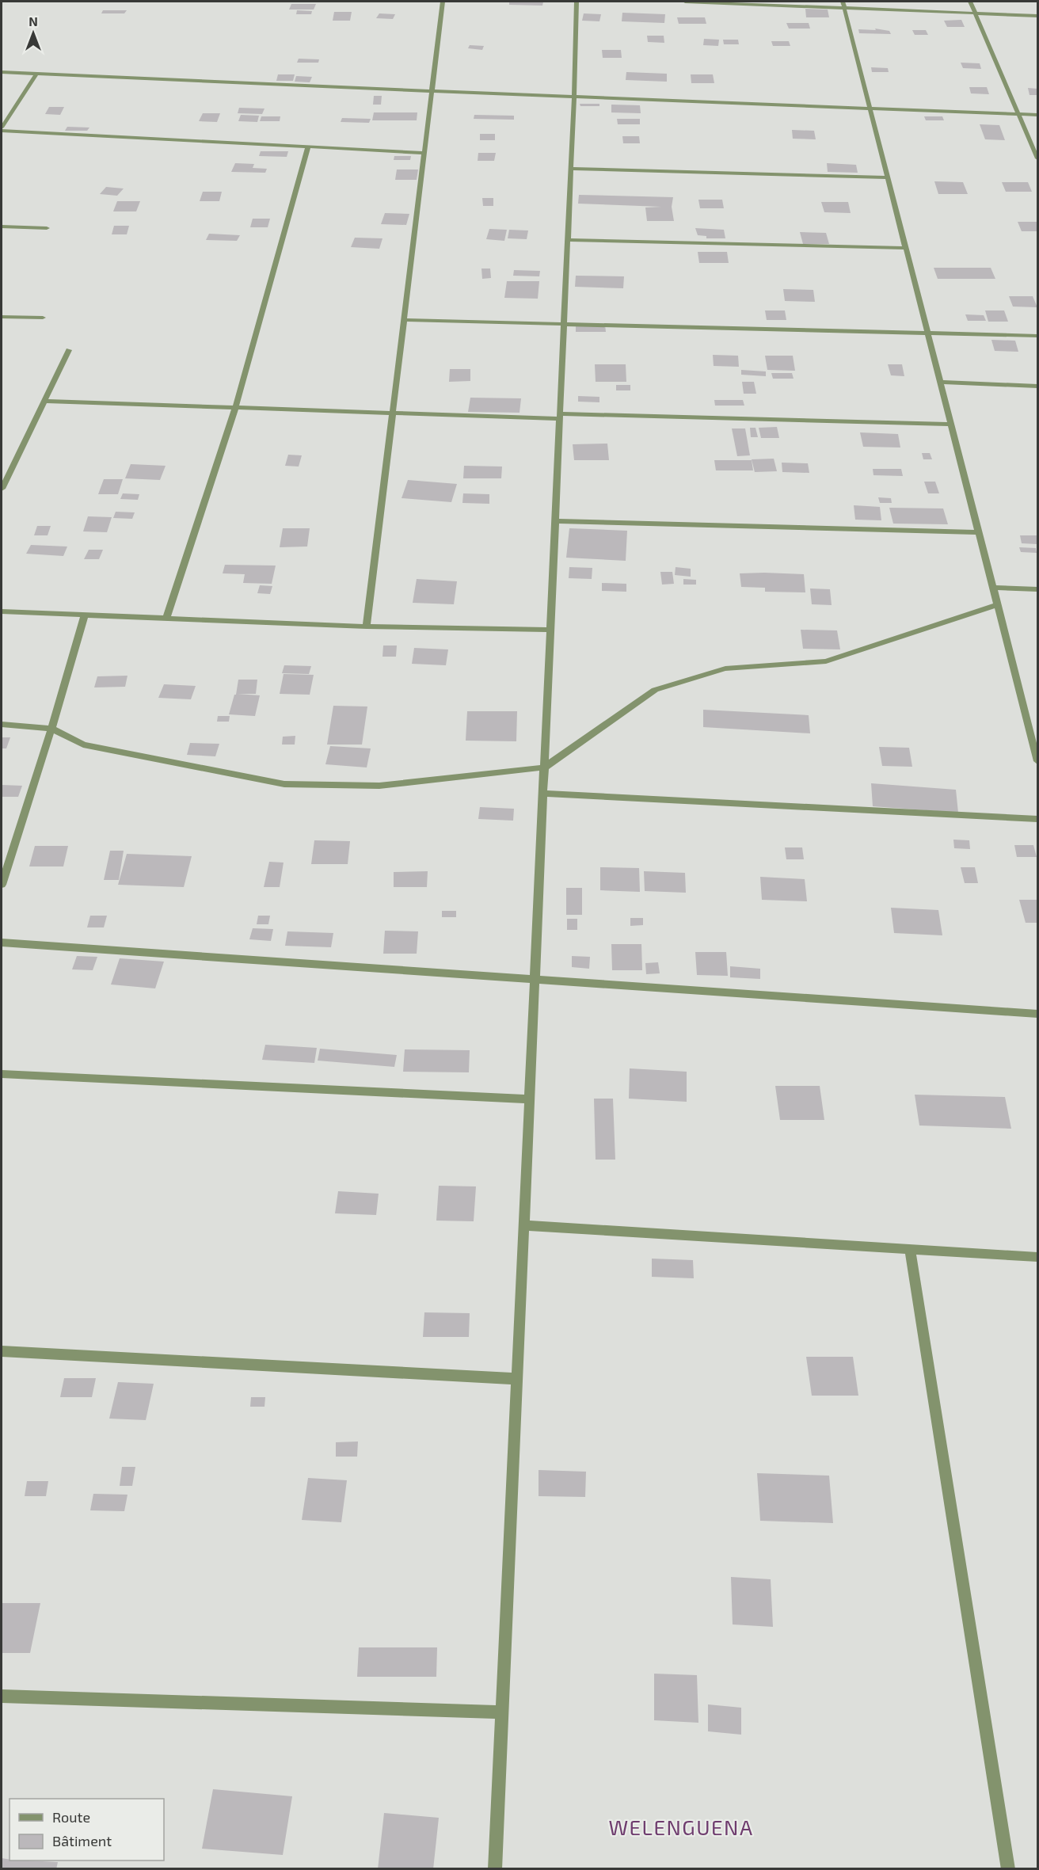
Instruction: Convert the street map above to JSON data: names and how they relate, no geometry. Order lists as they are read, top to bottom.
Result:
{
  "districts": ["WELENGUENA"],
  "legend": ["Route", "Bâtiment"],
  "north": "top"
}
